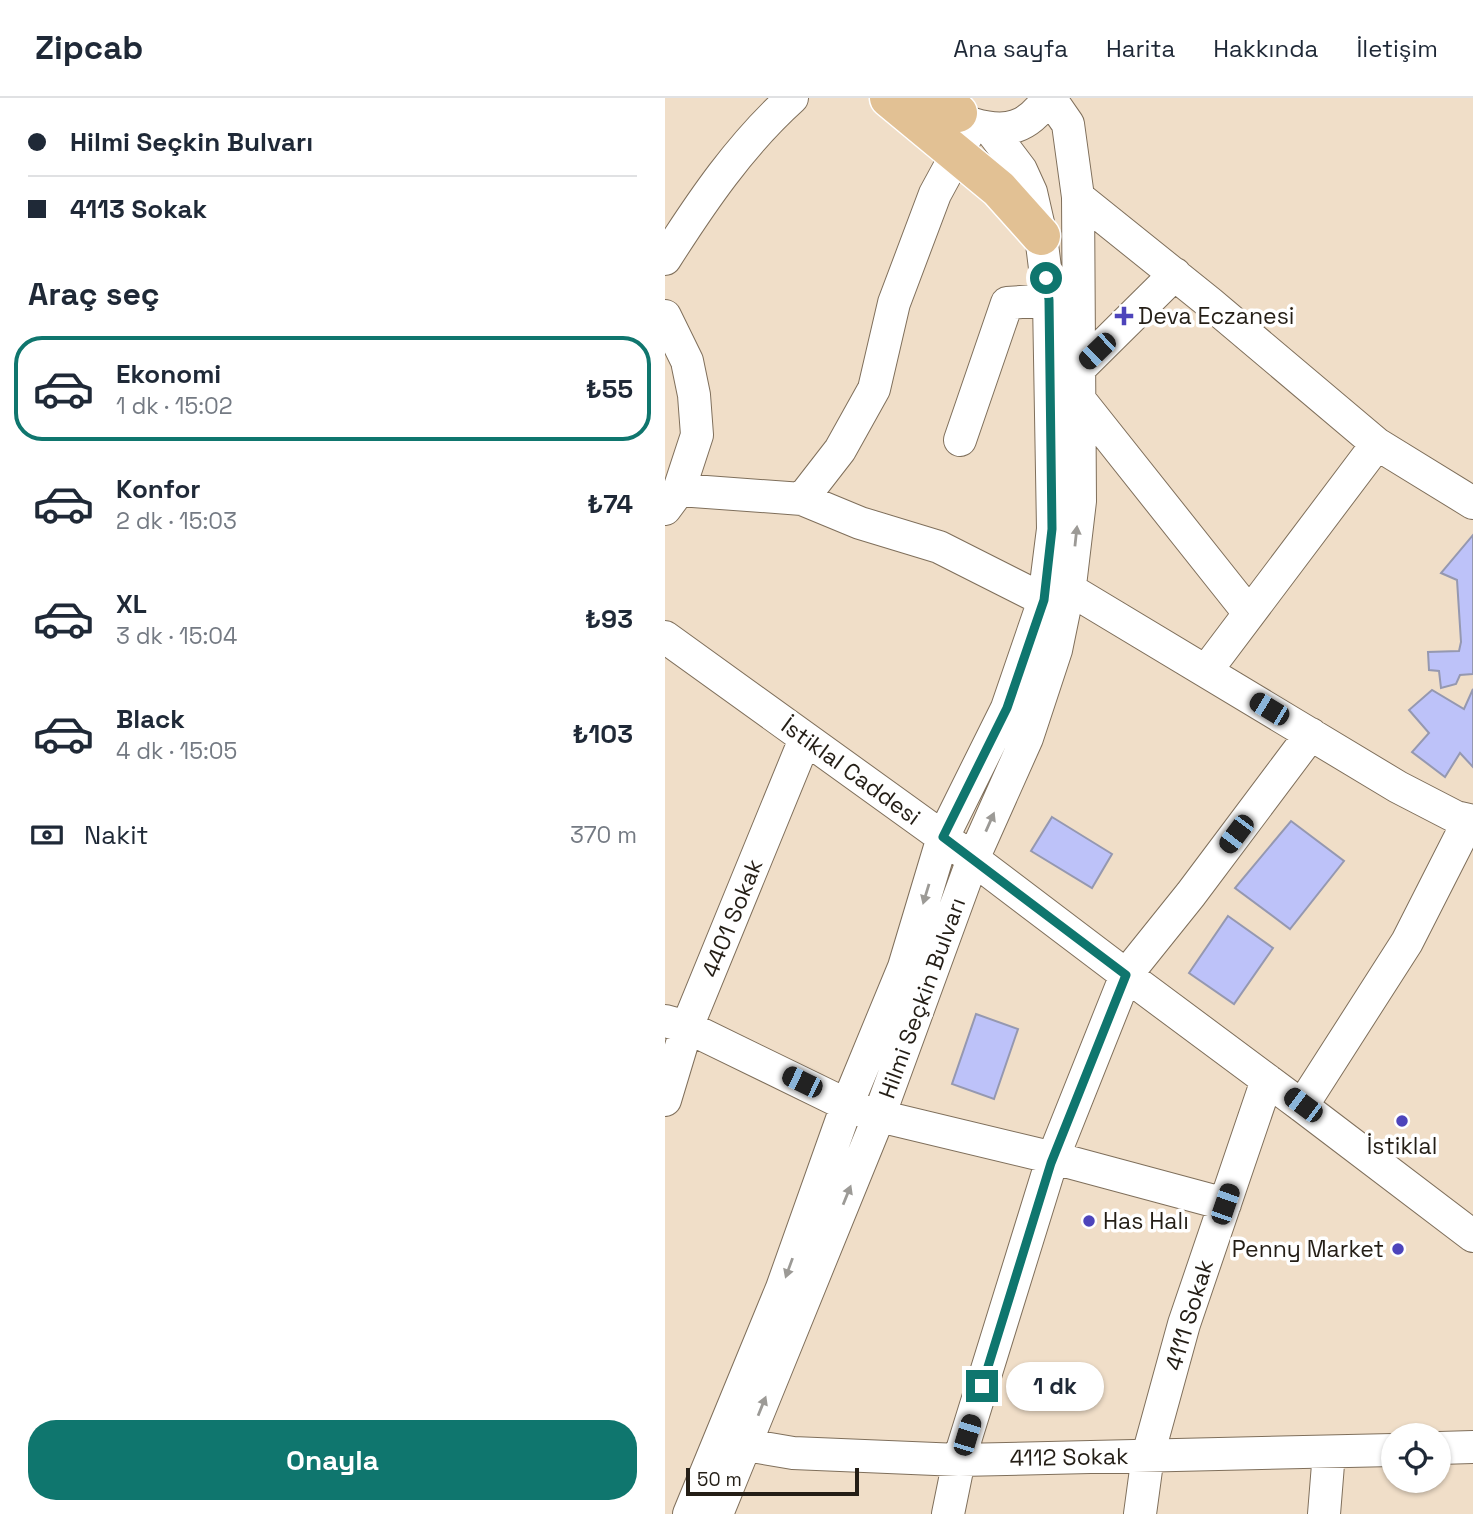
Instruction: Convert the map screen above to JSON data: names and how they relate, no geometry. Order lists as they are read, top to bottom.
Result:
{
  "streets": {
    "street": [
      "İstiklal Caddesi",
      "4401 Sokak",
      "Hilmi Seçkin Bulvarı",
      "4111 Sokak",
      "4112 Sokak"
    ]
  },
  "crossings": [
    ["İstiklal Caddesi", "4401 Sokak"],
    ["İstiklal Caddesi", "Hilmi Seçkin Bulvarı"],
    ["İstiklal Caddesi", "4111 Sokak"],
    ["Hilmi Seçkin Bulvarı", "4112 Sokak"],
    ["4111 Sokak", "4112 Sokak"]
  ],
  "places": {
    "health": ["Deva Eczanesi"],
    "other": ["İstiklal", "Has Halı", "Penny Market"]
  },
  "scale_bar": "50 m",
  "page": {
    "header": "Zipcab",
    "nav": [
      "Ana sayfa",
      "Harita",
      "Hakkında",
      "İletişim"
    ],
    "banner": ["Hilmi Seçkin Bulvarı", "4113 Sokak"],
    "heading": "Araç seç",
    "list": [
      {
        "name": "Ekonomi",
        "note": "1 dk · 15:02",
        "value": "₺55"
      },
      {
        "name": "Konfor",
        "note": "2 dk · 15:03",
        "value": "₺74"
      },
      {
        "name": "XL",
        "note": "3 dk · 15:04",
        "value": "₺93"
      },
      {
        "name": "Black",
        "note": "4 dk · 15:05",
        "value": "₺103"
      }
    ],
    "pay": ["Nakit", "370 m"],
    "bubble": "1 dk",
    "buttons": "Onayla",
    "scale": "50 m"
  }
}
